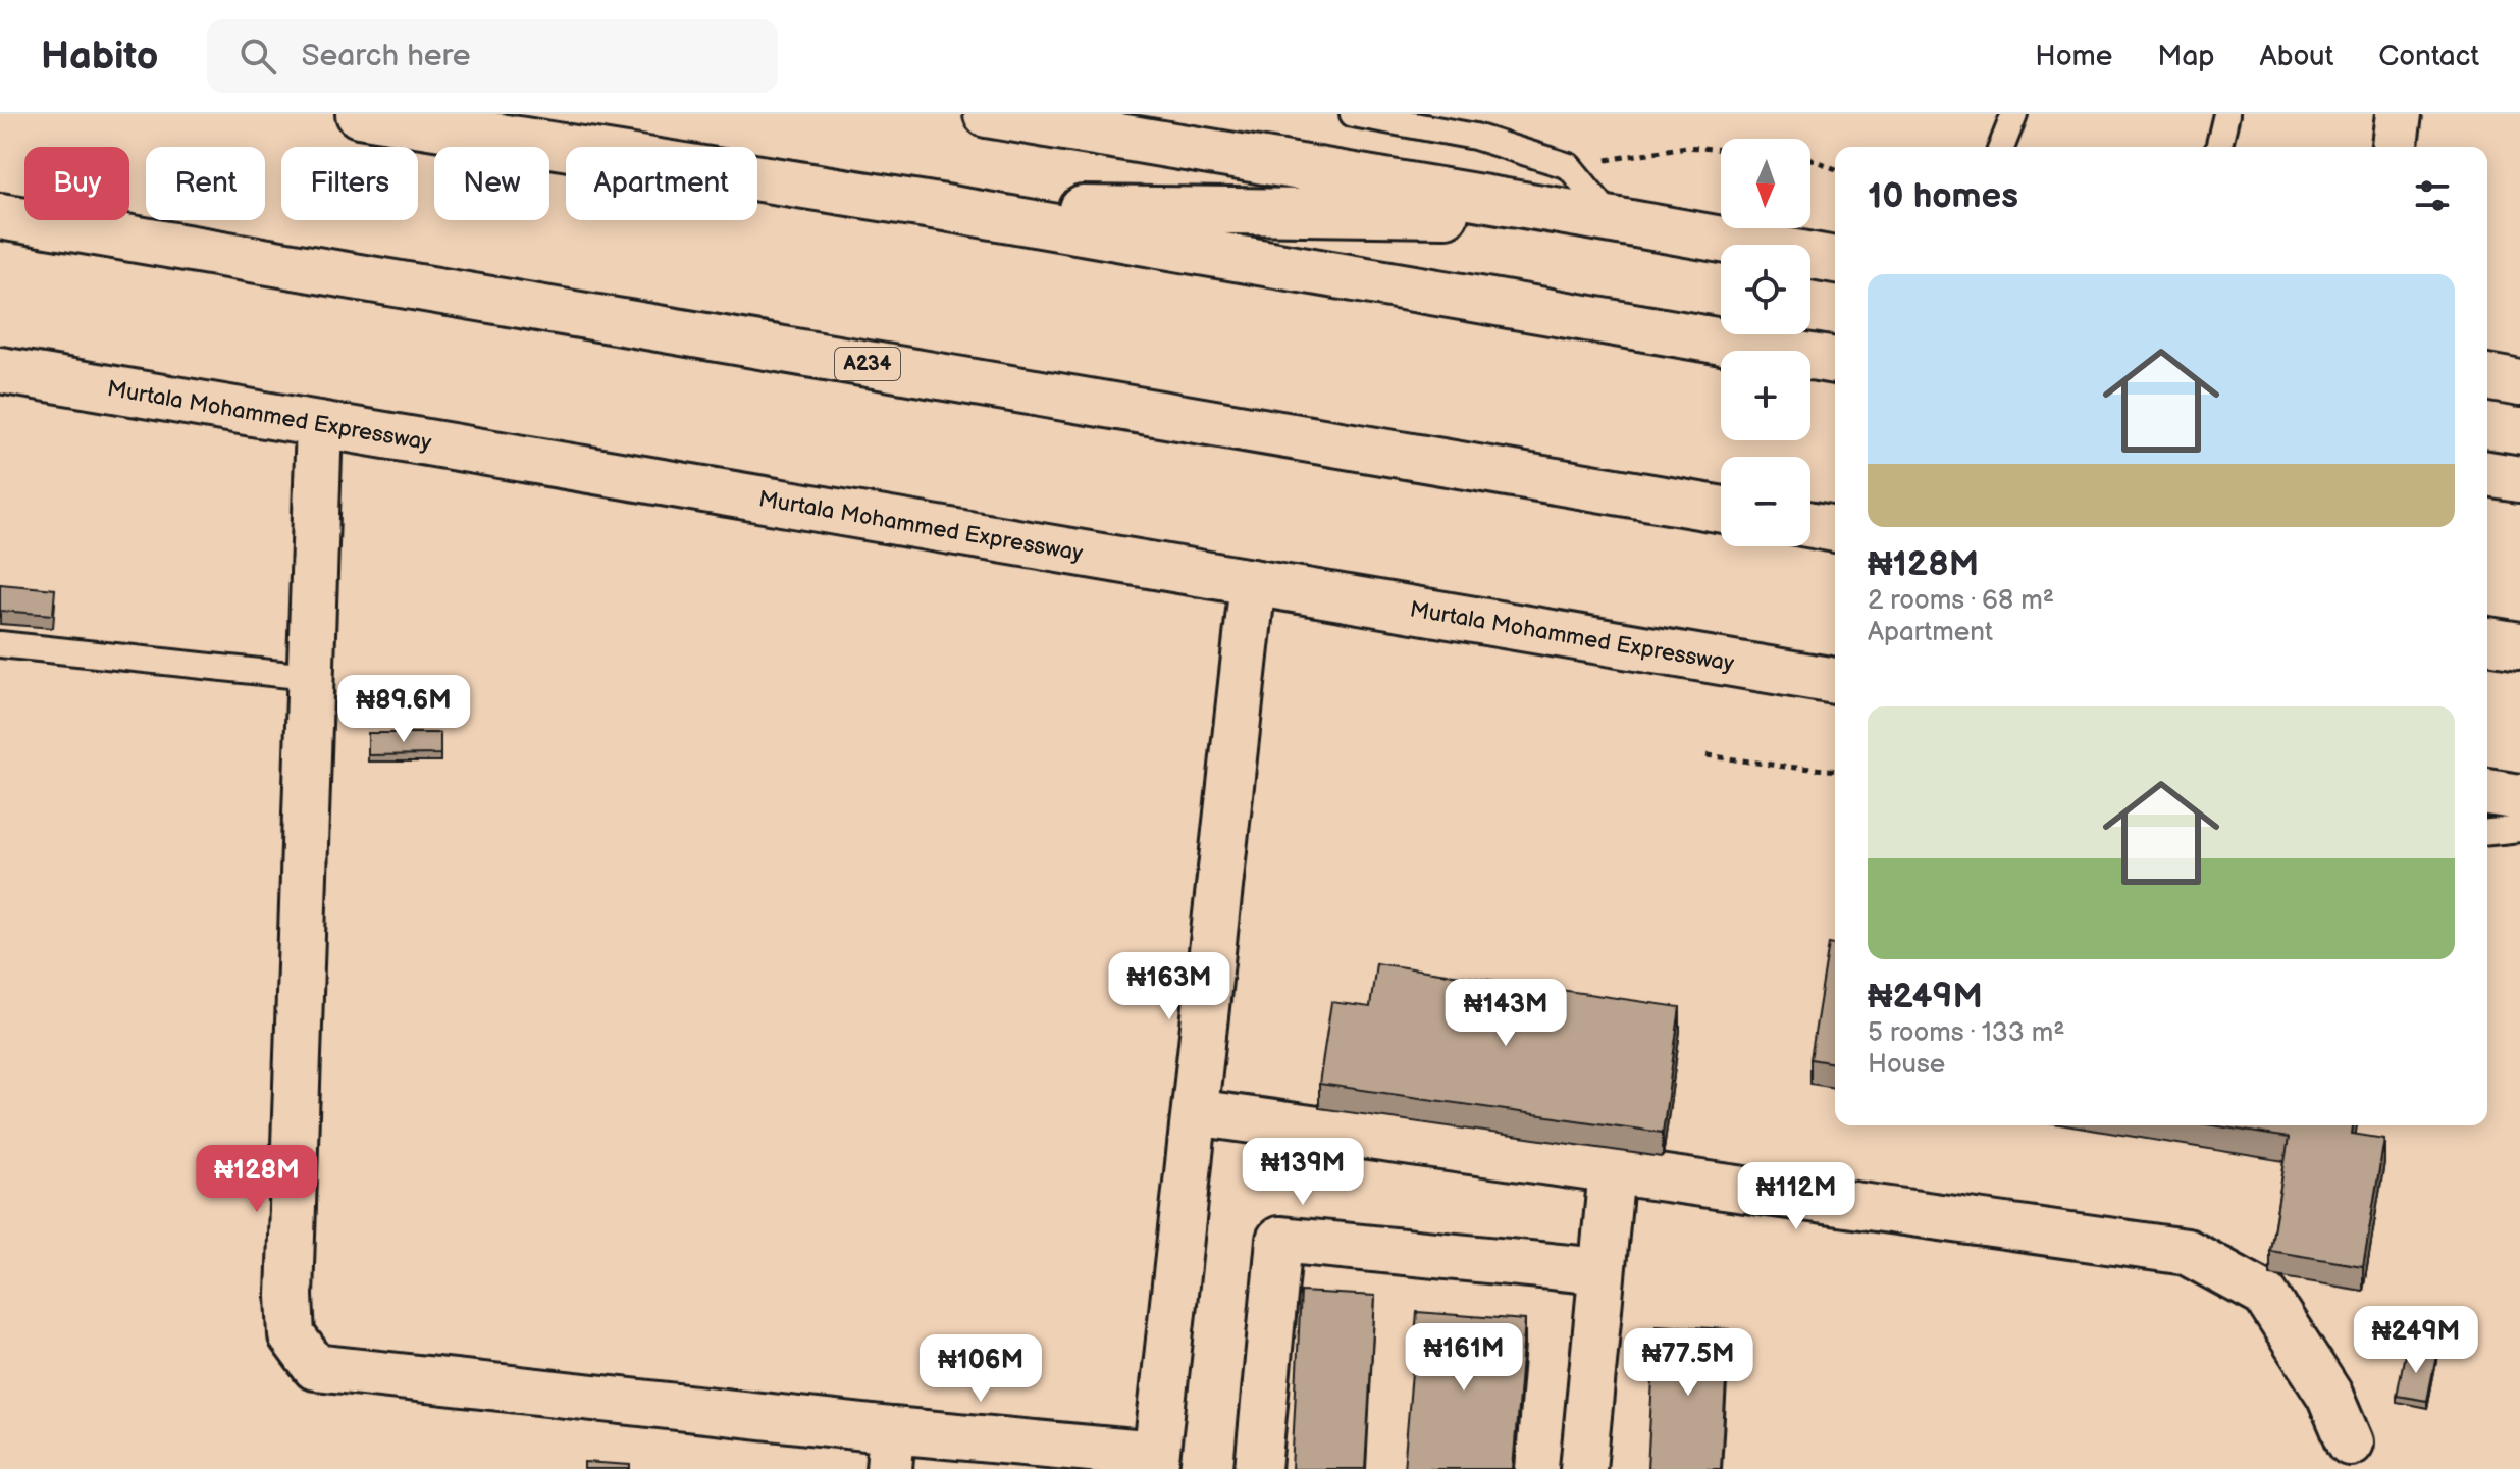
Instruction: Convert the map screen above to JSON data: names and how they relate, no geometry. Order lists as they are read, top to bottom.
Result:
{
  "streets": {
    "main road": ["A234", "Murtala Mohammed Expressway"]
  },
  "north": "bottom",
  "page": {
    "header": "Habito",
    "search": "Search here",
    "nav": [
      "Home",
      "Map",
      "About",
      "Contact"
    ],
    "map_buttons": ["+", "−"],
    "chip": [
      "Buy",
      "Rent",
      "Filters",
      "New",
      "Apartment"
    ],
    "heading": "10 homes",
    "list": [
      {
        "name": "₦128M",
        "note": "2 rooms · 68 m² · Apartment"
      },
      {
        "name": "₦249M",
        "note": "5 rooms · 133 m² · House"
      }
    ],
    "price": [
      "₦89.6M",
      "₦163M",
      "₦143M",
      "₦139M",
      "₦128M",
      "₦112M",
      "₦249M",
      "₦161M",
      "₦77.5M",
      "₦106M"
    ]
  }
}
